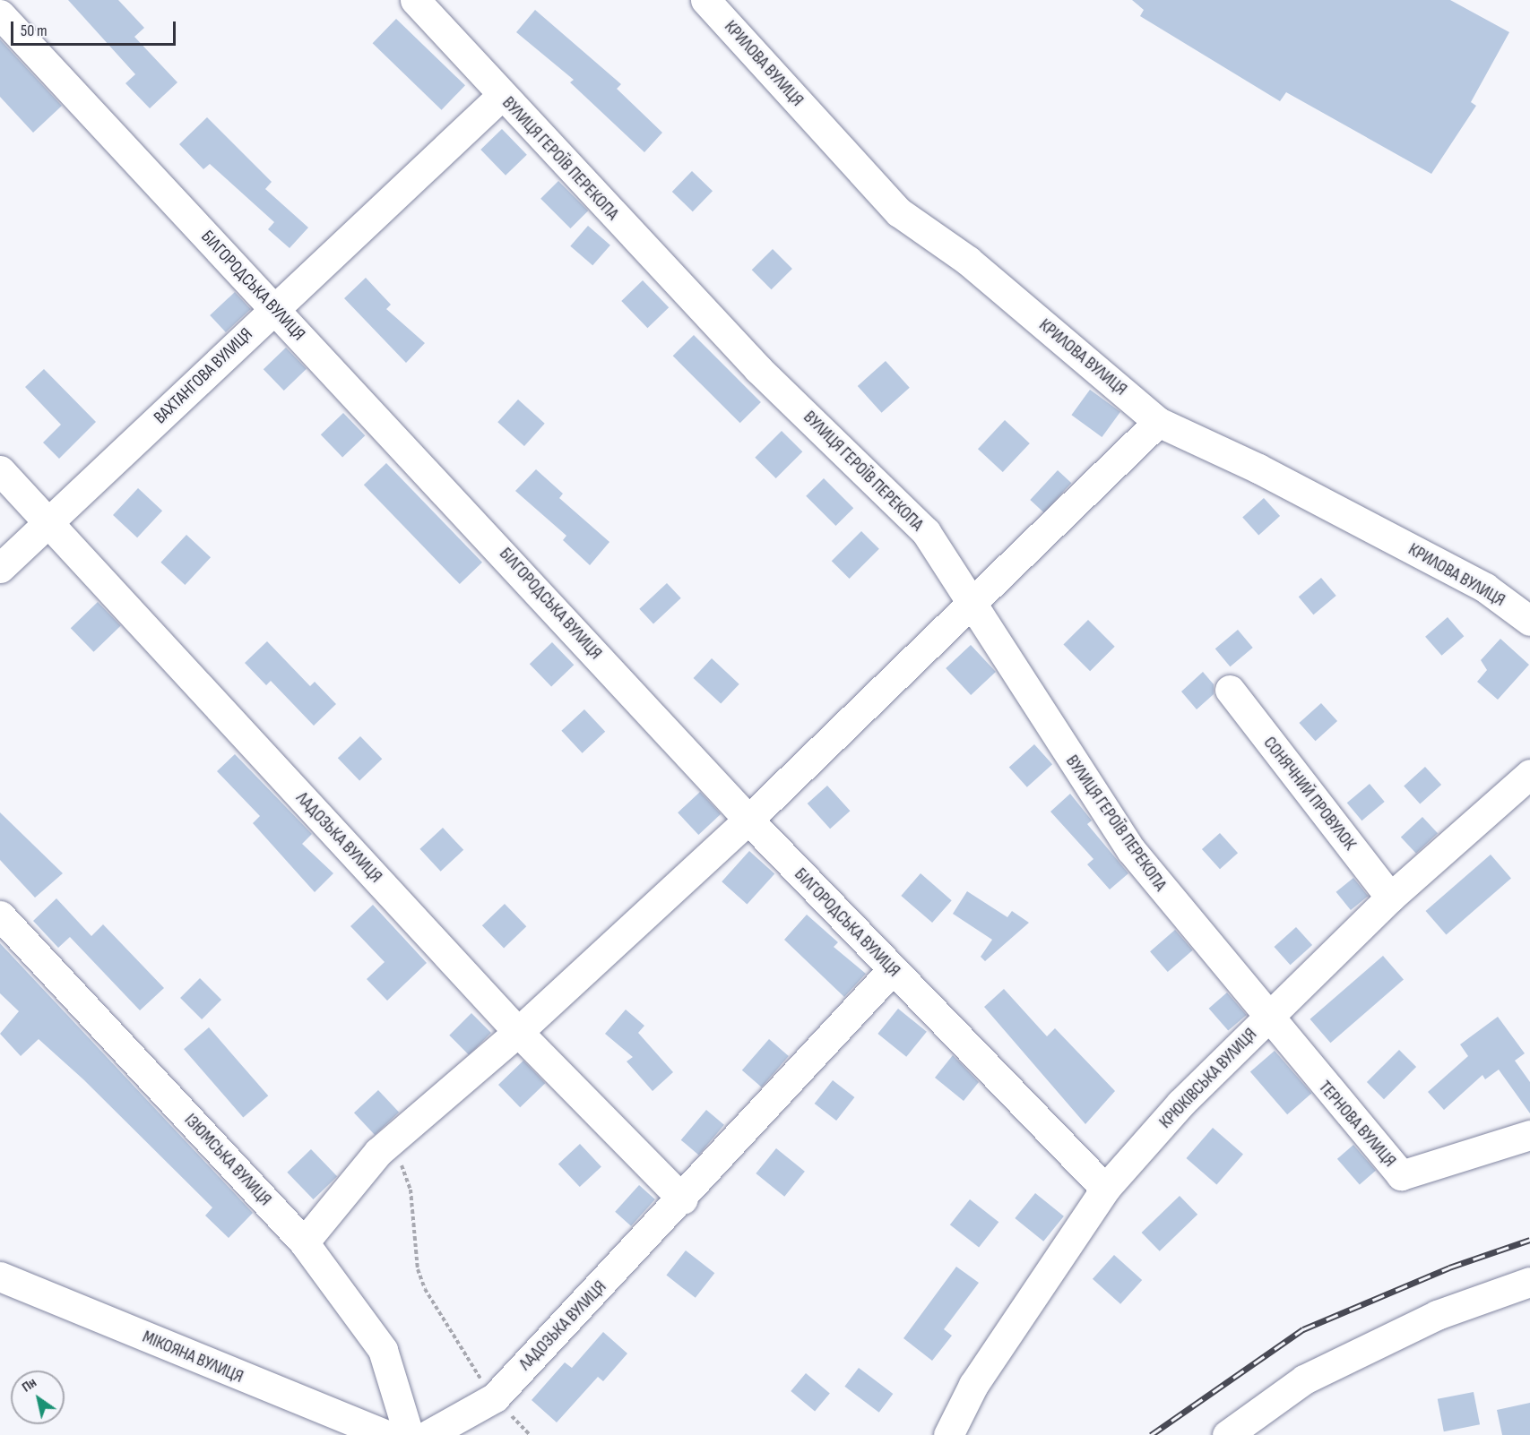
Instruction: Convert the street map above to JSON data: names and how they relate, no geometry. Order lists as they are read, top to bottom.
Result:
{
  "streets": {
    "street": [
      "КРИЛОВА ВУЛИЦЯ",
      "ВУЛИЦЯ ГЕРОЇВ ПЕРЕКОПА",
      "БІЛГОРОДСЬКА ВУЛИЦЯ",
      "ВАХТАНГОВА ВУЛИЦЯ",
      "СОНЯЧНИЙ ПРОВУЛОК",
      "ЛАДОЗЬКА ВУЛИЦЯ",
      "КРЮКІВСЬКА ВУЛИЦЯ",
      "ТЕРНОВА ВУЛИЦЯ",
      "ІЗЮМСЬКА ВУЛИЦЯ",
      "МІКОЯНА ВУЛИЦЯ"
    ]
  },
  "crossings": [
    ["ВУЛИЦЯ ГЕРОЇВ ПЕРЕКОПА", "ВАХТАНГОВА ВУЛИЦЯ"],
    ["ВУЛИЦЯ ГЕРОЇВ ПЕРЕКОПА", "КРЮКІВСЬКА ВУЛИЦЯ"],
    ["ВУЛИЦЯ ГЕРОЇВ ПЕРЕКОПА", "ТЕРНОВА ВУЛИЦЯ"],
    ["БІЛГОРОДСЬКА ВУЛИЦЯ", "ВАХТАНГОВА ВУЛИЦЯ"],
    ["БІЛГОРОДСЬКА ВУЛИЦЯ", "ЛАДОЗЬКА ВУЛИЦЯ"],
    ["БІЛГОРОДСЬКА ВУЛИЦЯ", "КРЮКІВСЬКА ВУЛИЦЯ"],
    ["ВАХТАНГОВА ВУЛИЦЯ", "ЛАДОЗЬКА ВУЛИЦЯ"],
    ["СОНЯЧНИЙ ПРОВУЛОК", "КРЮКІВСЬКА ВУЛИЦЯ"],
    ["КРЮКІВСЬКА ВУЛИЦЯ", "ТЕРНОВА ВУЛИЦЯ"]
  ],
  "scale_bar": "50 m",
  "north": "top left"
}
